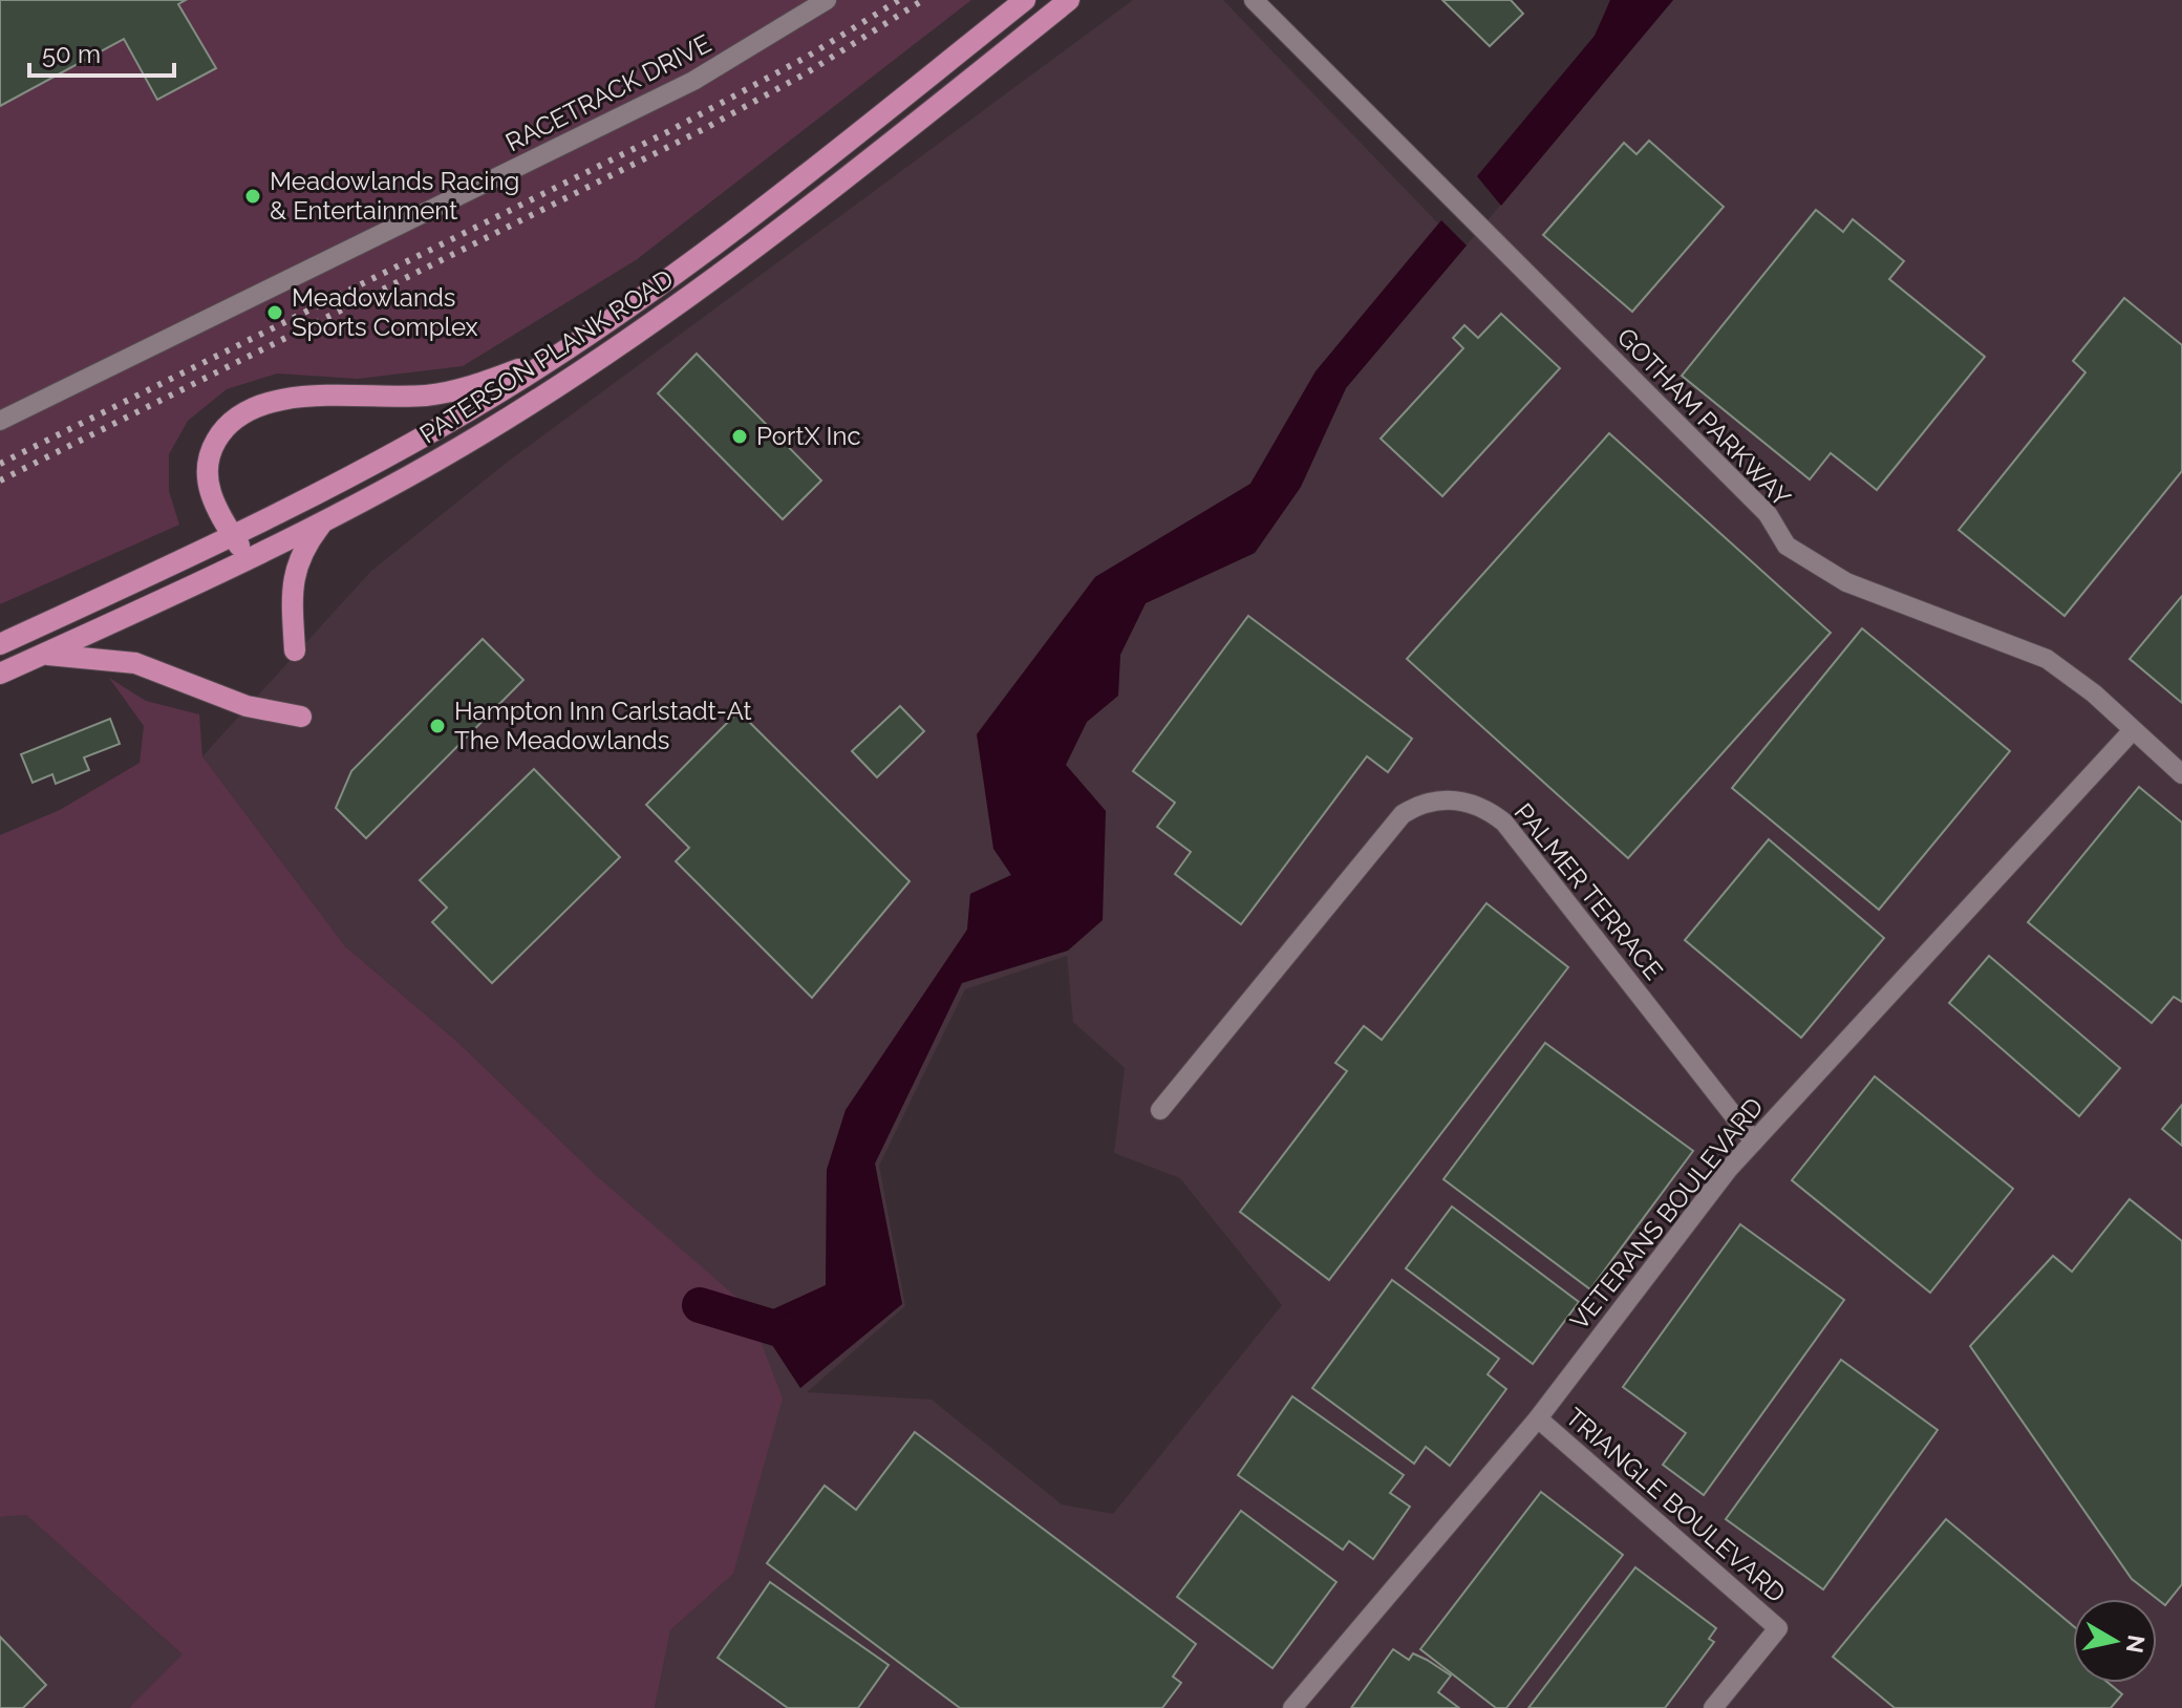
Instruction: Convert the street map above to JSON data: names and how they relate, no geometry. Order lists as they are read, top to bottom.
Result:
{
  "streets": {
    "main road": ["PATERSON PLANK ROAD"],
    "street": [
      "RACETRACK DRIVE",
      "GOTHAM PARKWAY",
      "PALMER TERRACE",
      "VETERANS BOULEVARD",
      "TRIANGLE BOULEVARD"
    ]
  },
  "crossings": [
    ["GOTHAM PARKWAY", "VETERANS BOULEVARD"],
    ["PALMER TERRACE", "VETERANS BOULEVARD"],
    ["VETERANS BOULEVARD", "TRIANGLE BOULEVARD"]
  ],
  "places": [
    "Meadowlands Racing & Entertainment",
    "Meadowlands Sports Complex",
    "PortX Inc",
    "Hampton Inn Carlstadt-At The Meadowlands"
  ],
  "scale_bar": "50 m",
  "north": "right"
}
